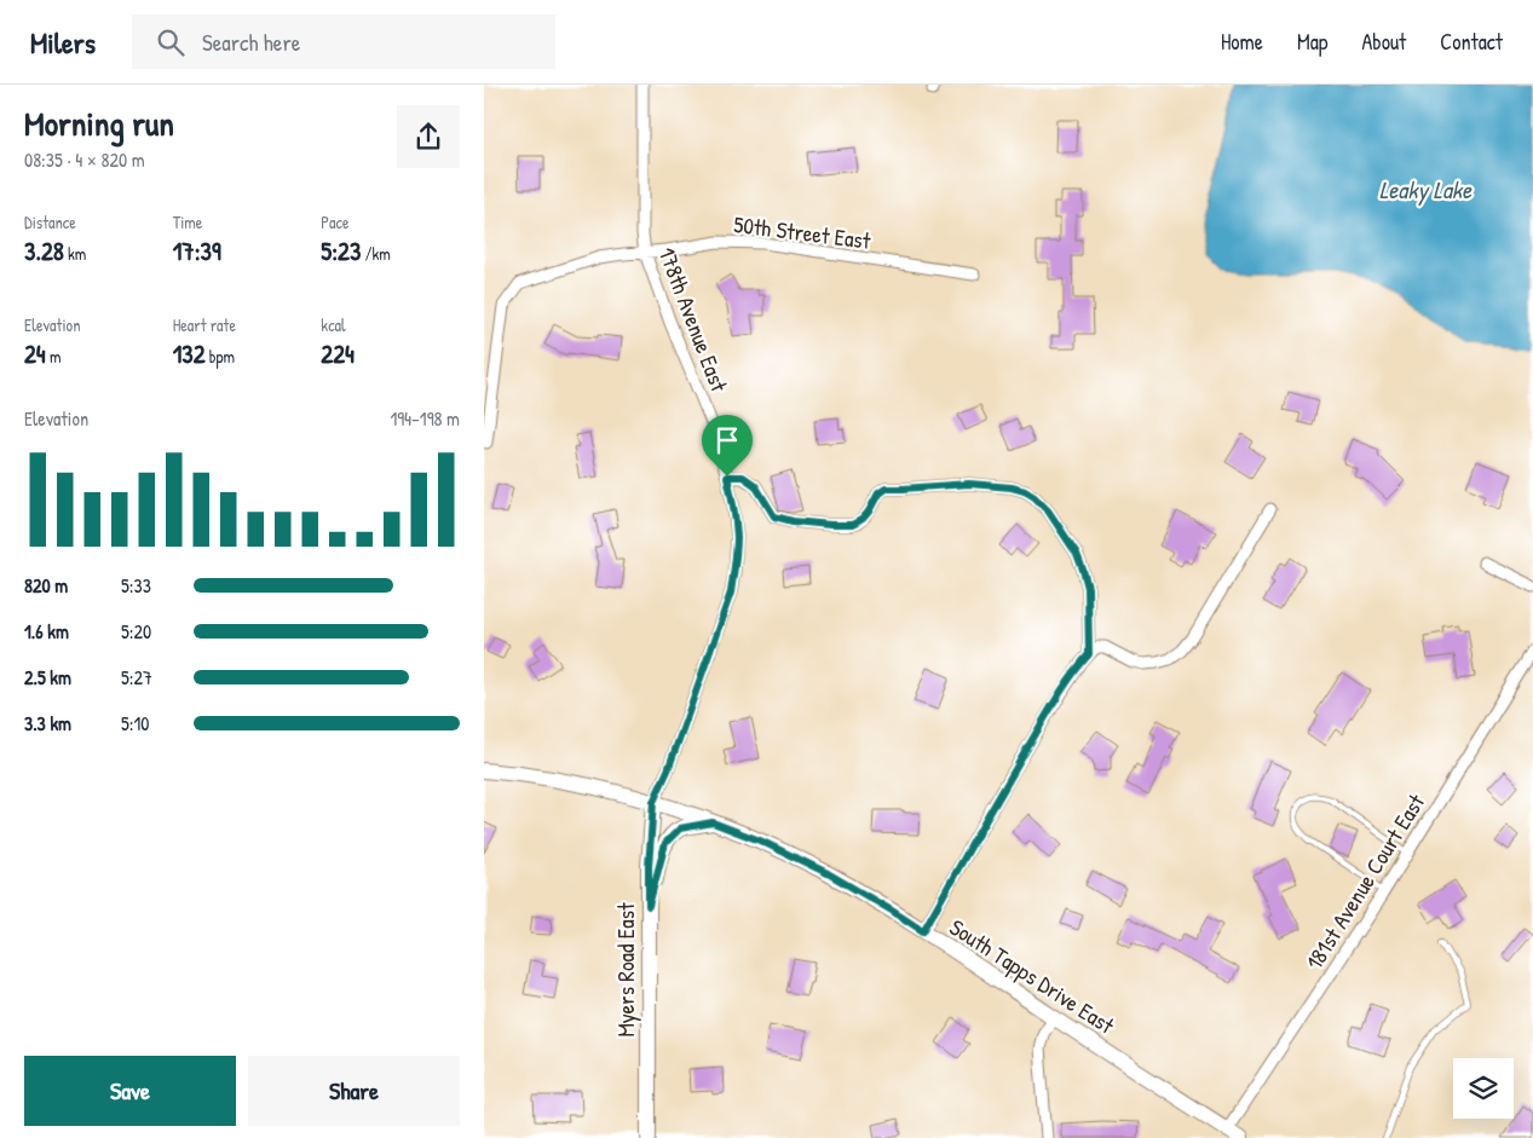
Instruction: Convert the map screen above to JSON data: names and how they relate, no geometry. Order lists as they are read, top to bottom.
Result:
{
  "streets": {
    "street": [
      "50th Street East",
      "178th Avenue East",
      "181st Avenue Court East",
      "Myers Road East",
      "South Tapps Drive East"
    ]
  },
  "crossings": [
    ["50th Street East", "178th Avenue East"],
    ["178th Avenue East", "Myers Road East"],
    ["178th Avenue East", "South Tapps Drive East"],
    ["181st Avenue Court East", "South Tapps Drive East"],
    ["Myers Road East", "South Tapps Drive East"]
  ],
  "water": ["Leaky Lake"],
  "page": {
    "header": "Milers",
    "search": "Search here",
    "nav": [
      "Home",
      "Map",
      "About",
      "Contact"
    ],
    "heading": ["Morning run", "08:35 · 4 × 820 m"],
    "stats": [
      ["Distance", "3.28 km"],
      ["Time", "17:39"],
      ["Pace", "5:23 /km"],
      ["Elevation", "24 m"],
      ["Heart rate", "132 bpm"],
      ["kcal", "224"]
    ],
    "chart": ["Elevation", "194–198 m"],
    "list": [
      {
        "name": "820 m",
        "note": "5:33"
      },
      {
        "name": "1.6 km",
        "note": "5:20"
      },
      {
        "name": "2.5 km",
        "note": "5:27"
      },
      {
        "name": "3.3 km",
        "note": "5:10"
      }
    ],
    "buttons": ["Save", "Share"]
  }
}
